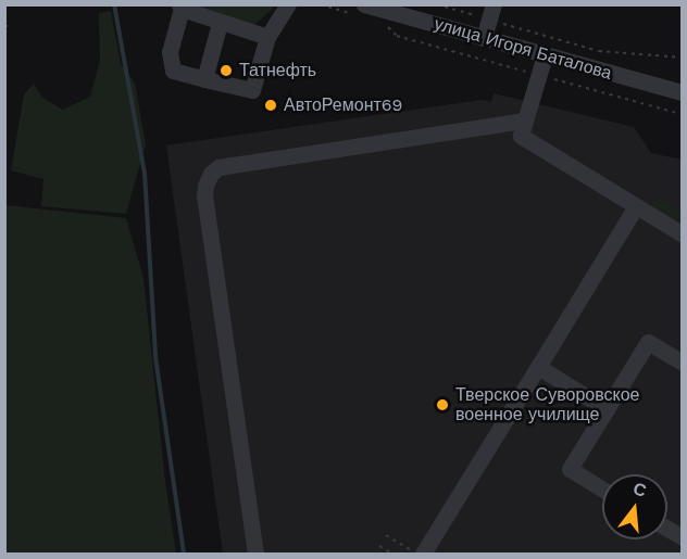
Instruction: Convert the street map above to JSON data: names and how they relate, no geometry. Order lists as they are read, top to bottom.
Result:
{
  "streets": {
    "street": ["улица Игоря Баталова"]
  },
  "places": ["Татнефть", "АвтоРемонт69", "Тверское Суворовское военное училище"],
  "north": "top"
}
